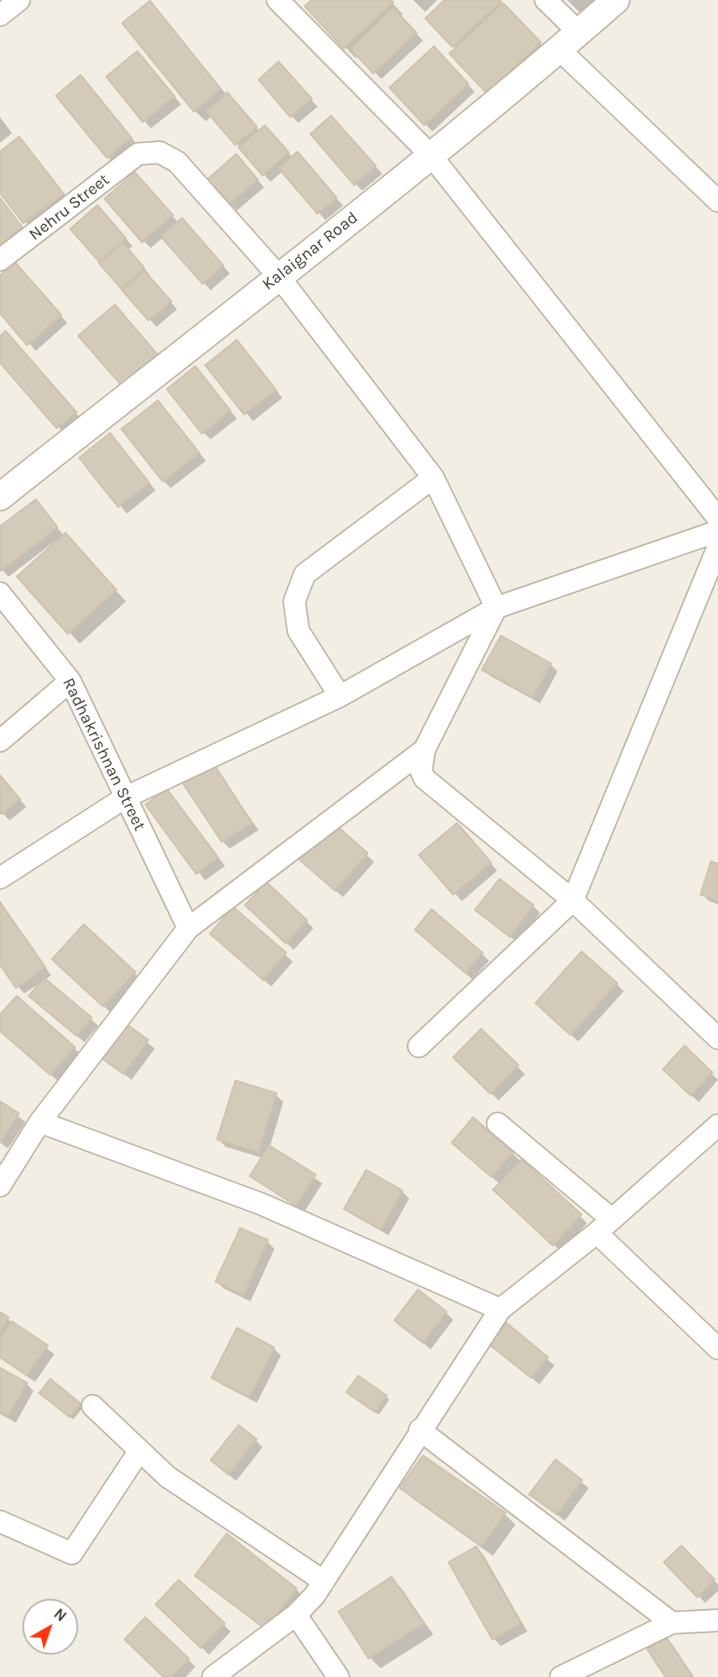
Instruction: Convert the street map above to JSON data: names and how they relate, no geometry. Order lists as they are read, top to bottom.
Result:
{
  "streets": {
    "street": ["Nehru Street", "Kalaignar Road", "Radhakrishnan Street"]
  },
  "crossings": [
    ["Nehru Street", "Kalaignar Road"]
  ],
  "north": "top right"
}
